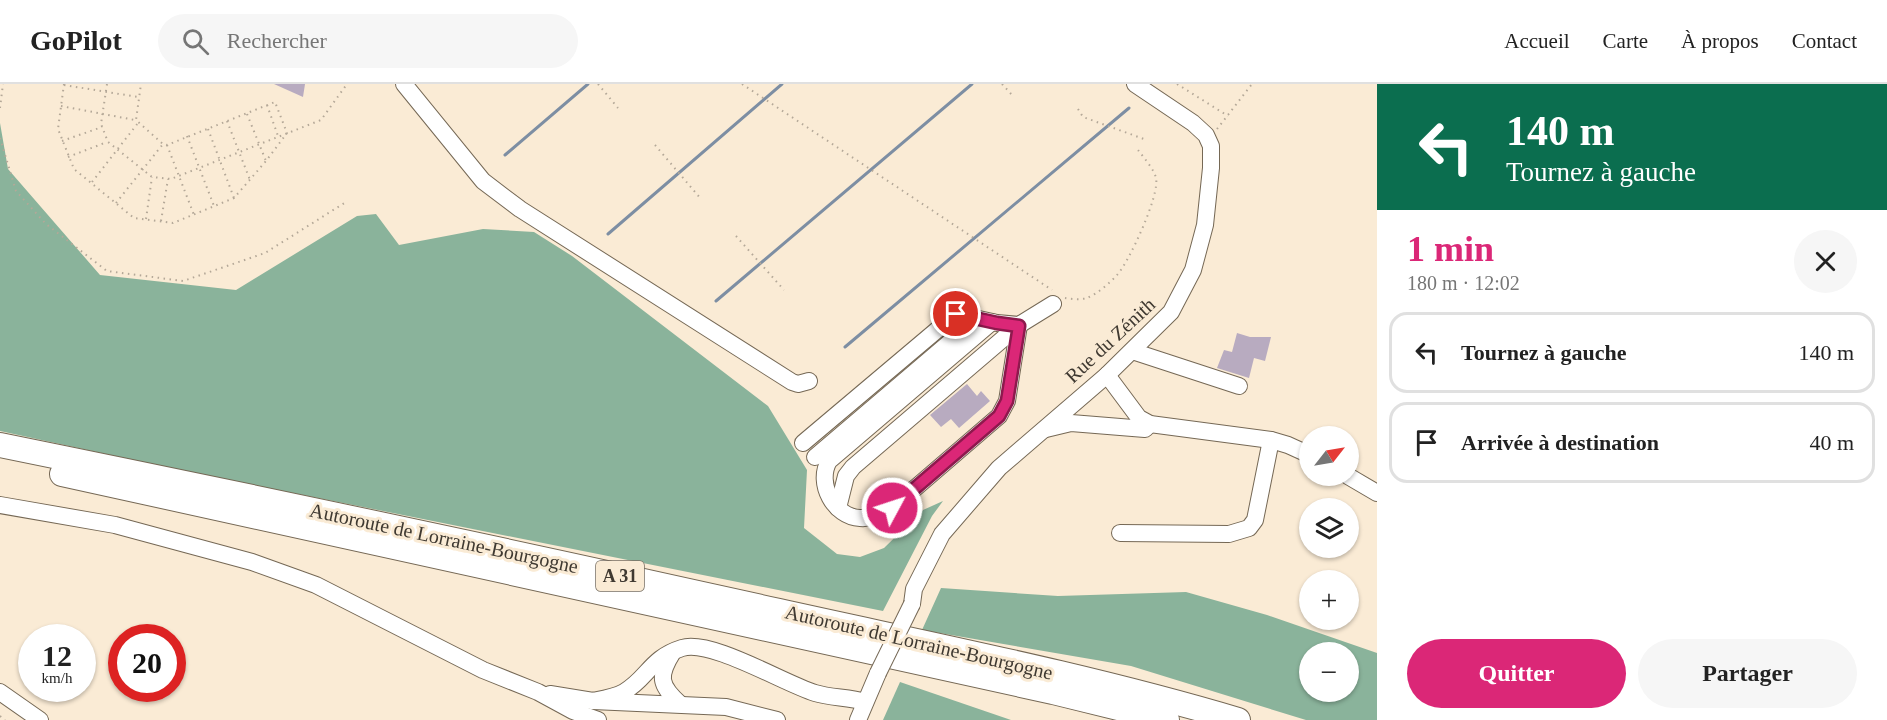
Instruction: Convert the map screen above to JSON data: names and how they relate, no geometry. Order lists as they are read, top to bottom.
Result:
{
  "streets": {
    "highway": ["Autoroute de Lorraine-Bourgogne", "A 31"],
    "street": ["Rue du Zénith"]
  },
  "north": "top right",
  "page": {
    "header": "GoPilot",
    "search": "Rechercher",
    "nav": [
      "Accueil",
      "Carte",
      "À propos",
      "Contact"
    ],
    "turn": ["140 m", "Tournez à gauche"],
    "heading": ["1 min", "180 m · 12:02"],
    "list": [
      {
        "name": "Tournez à gauche",
        "value": "140 m"
      },
      {
        "name": "Arrivée à destination",
        "value": "40 m"
      }
    ],
    "map_buttons": ["+", "−"],
    "speed": "12 km/h",
    "limit": "20",
    "buttons": ["Quitter", "Partager"]
  }
}
